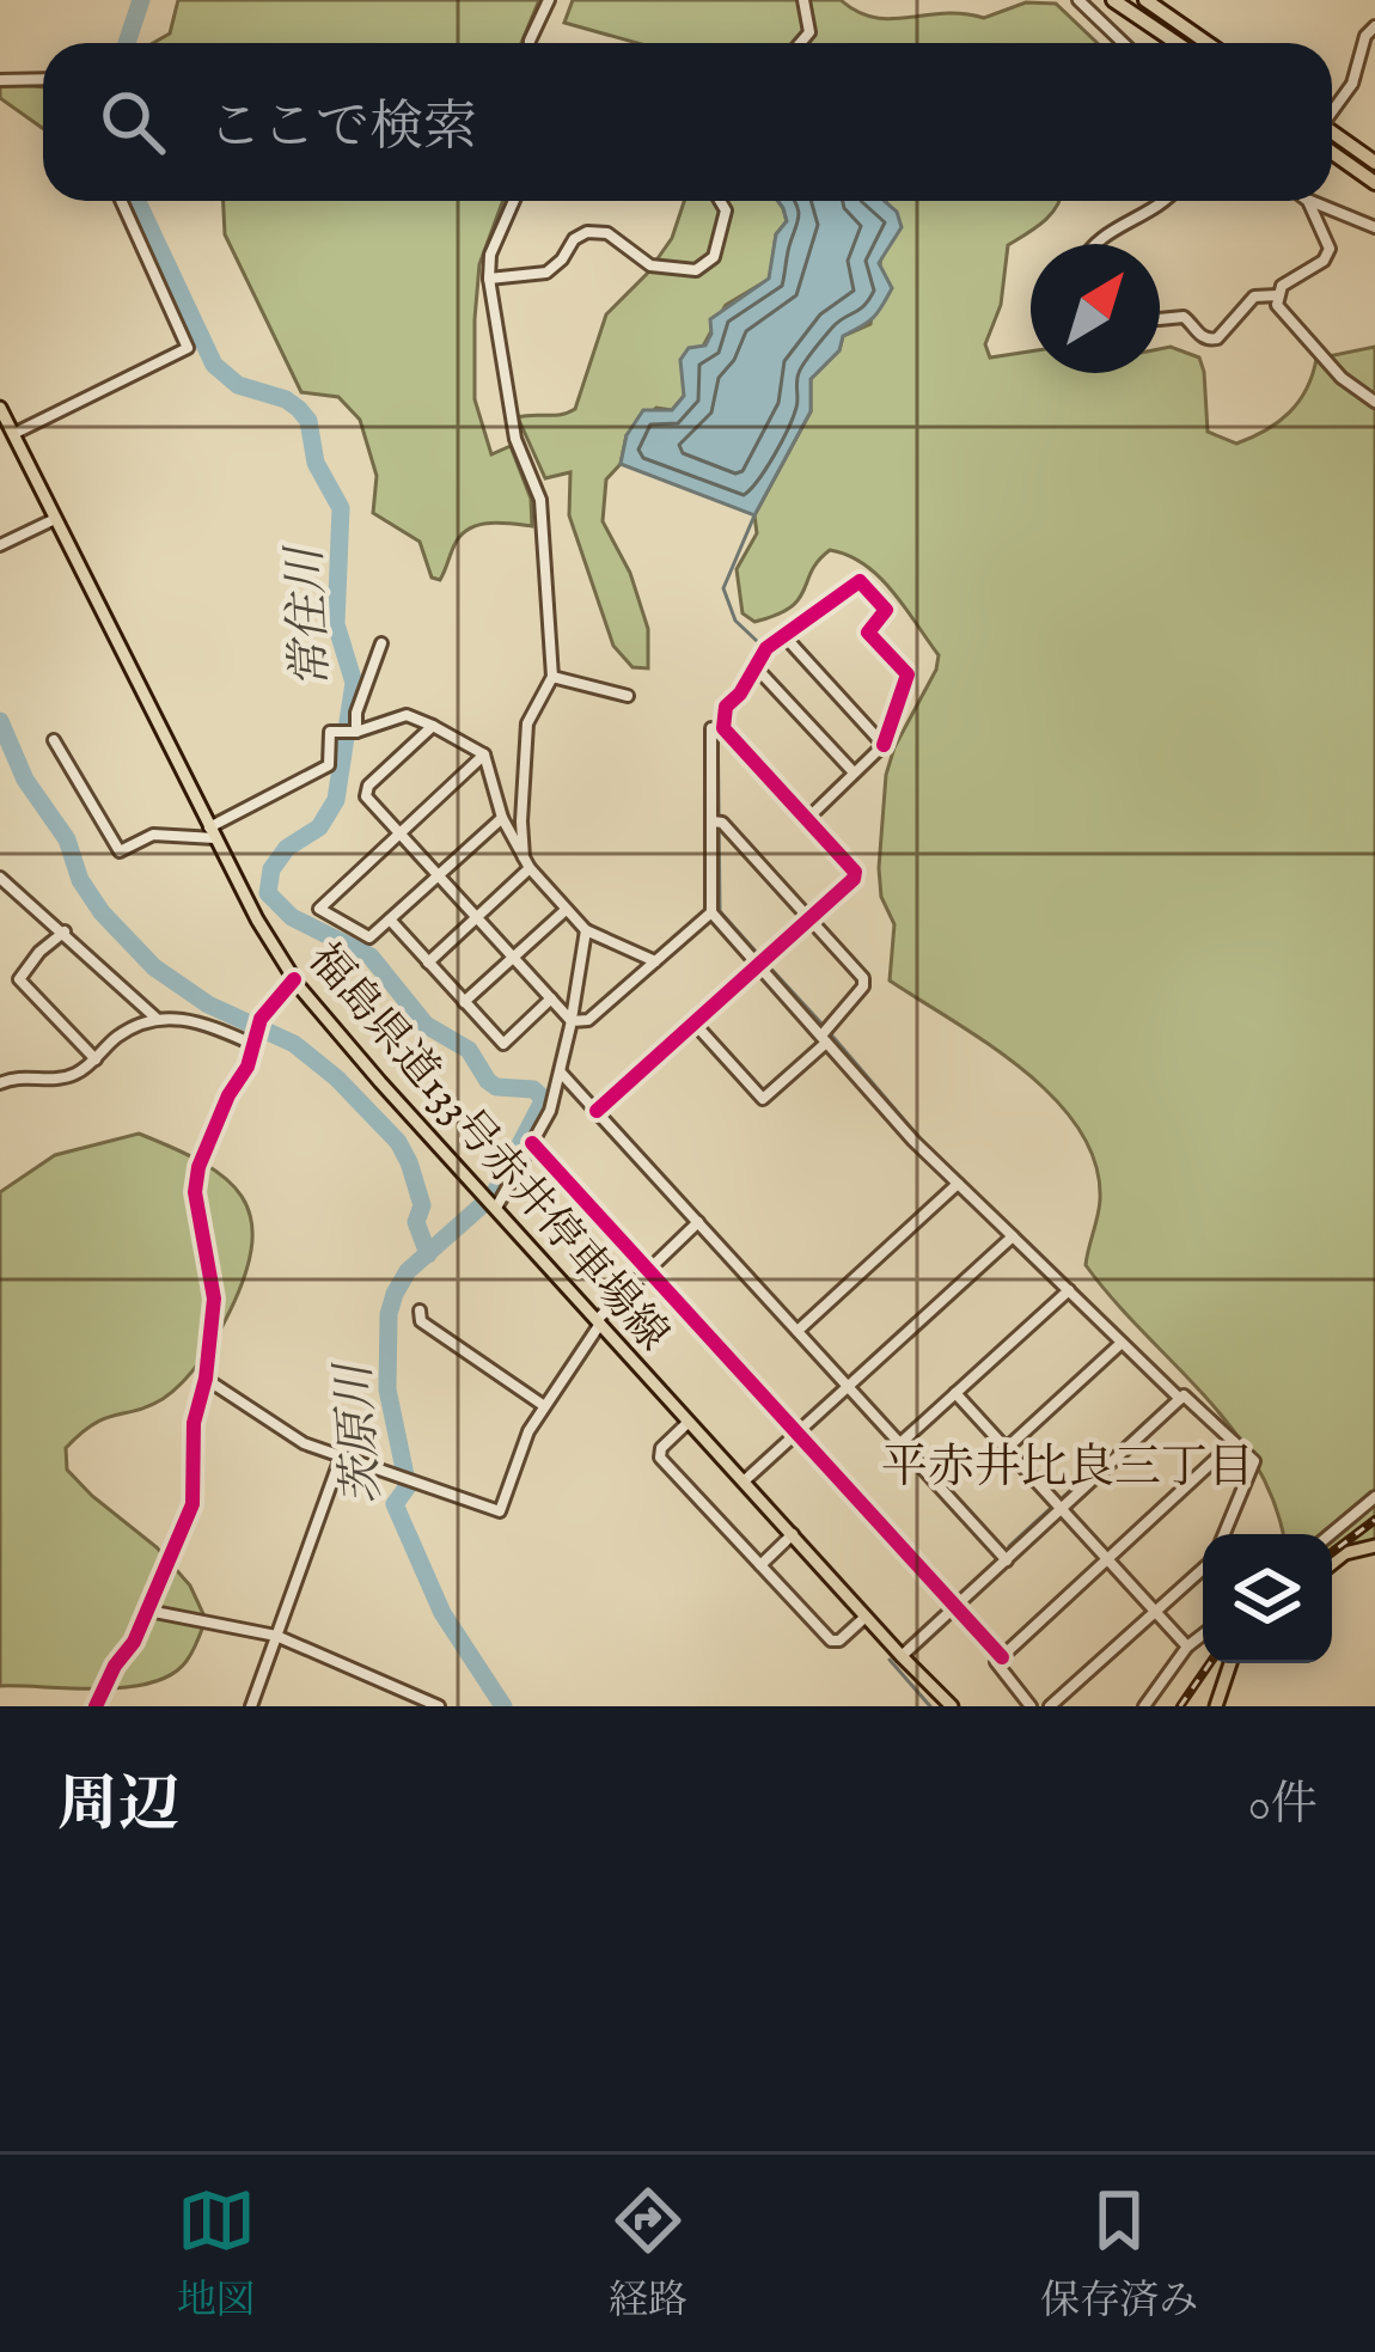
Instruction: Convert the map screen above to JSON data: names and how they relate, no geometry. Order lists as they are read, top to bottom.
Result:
{
  "streets": {
    "main road": ["福島県道133号赤井停車場線"]
  },
  "districts": ["平赤井比良三丁目"],
  "water": ["常住川", "茨原川"],
  "north": "top right",
  "page": {
    "search": "ここで検索",
    "heading": ["周辺", "0件"],
    "nav": ["地図", "経路", "保存済み"]
  }
}
